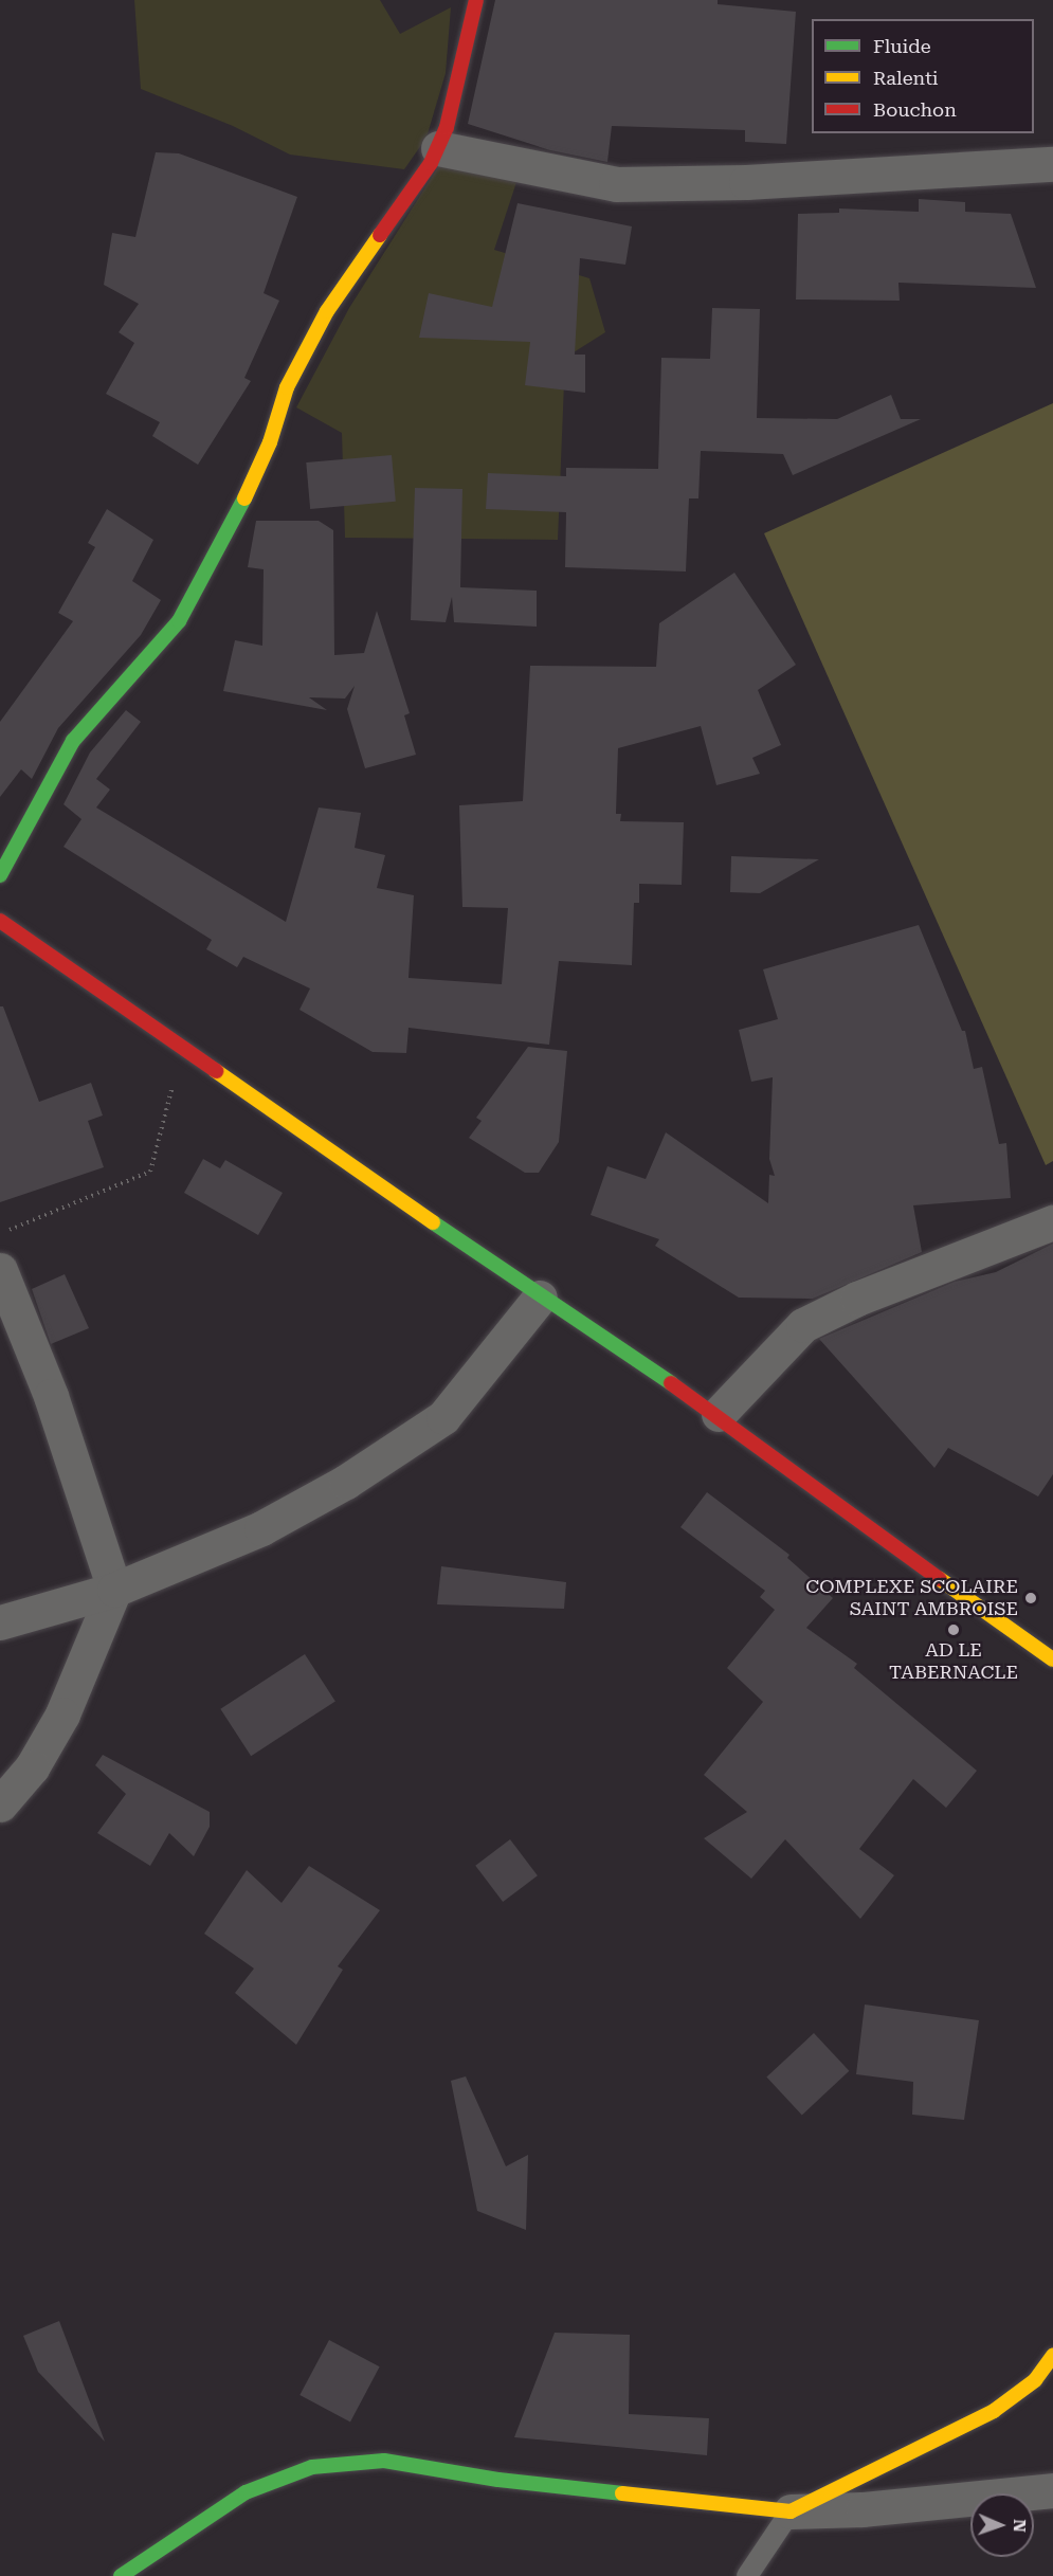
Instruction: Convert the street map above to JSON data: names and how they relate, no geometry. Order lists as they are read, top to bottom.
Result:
{
  "places": ["COMPLEXE SCOLAIRE SAINT AMBROISE", "AD LE TABERNACLE"],
  "legend": ["Fluide", "Ralenti", "Bouchon"],
  "north": "right"
}
